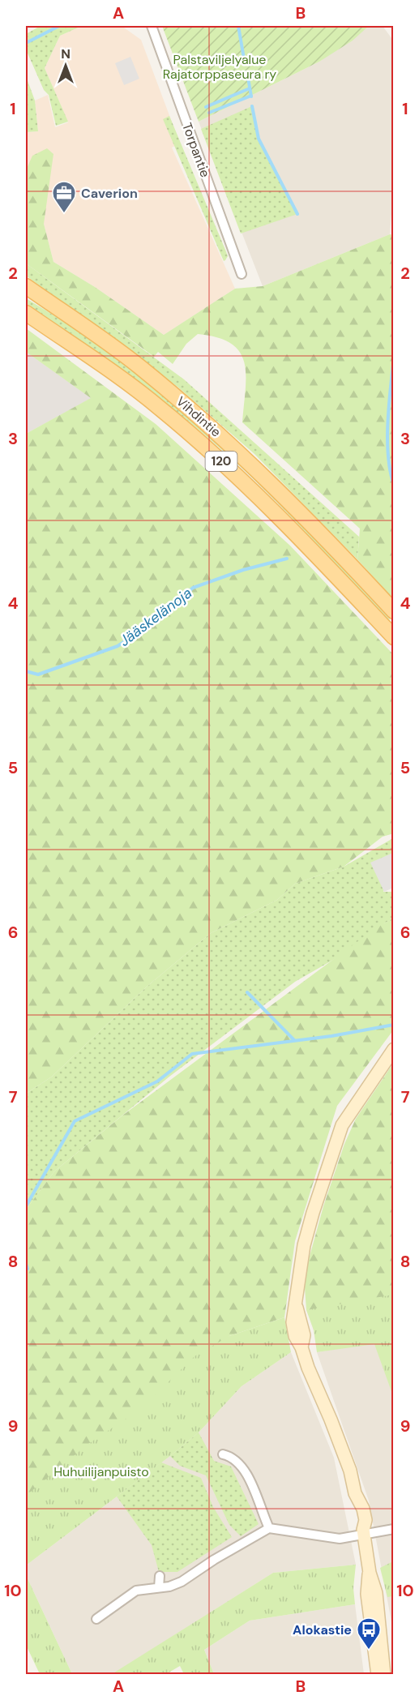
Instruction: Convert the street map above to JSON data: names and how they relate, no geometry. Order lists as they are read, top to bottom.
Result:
{
  "streets": {
    "main road": ["Vihdintie", "120"],
    "street": ["Torpantie"]
  },
  "water": ["Jääskelänoja"],
  "parks": ["Palstaviljelyalue Rajatorppaseura ry", "Huhuilijanpuisto"],
  "places": {
    "office": ["Caverion"],
    "bus stop": ["Alokastie"]
  },
  "north": "top",
  "grid": {
    "columns": ["A", "B"],
    "rows": [
      "1",
      "2",
      "3",
      "4",
      "5",
      "6",
      "7",
      "8",
      "9",
      "10"
    ]
  }
}
